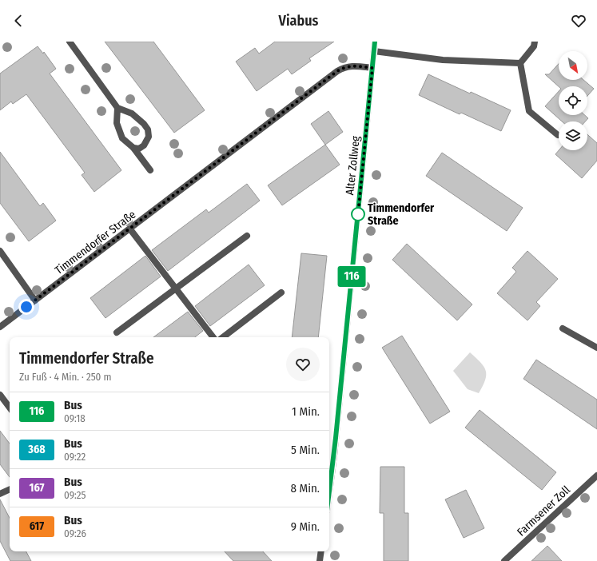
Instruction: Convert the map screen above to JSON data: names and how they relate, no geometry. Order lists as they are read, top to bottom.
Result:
{
  "streets": {
    "street": ["Alter Zollweg", "Timmendorfer Straße", "Farmsener Zoll"]
  },
  "crossings": [
    ["Alter Zollweg", "Timmendorfer Straße"]
  ],
  "places": ["Timmendorfer Straße"],
  "lines": ["bus line 116"],
  "north": "bottom right",
  "page": {
    "header": "Viabus",
    "on_map": "116",
    "heading": ["Timmendorfer Straße", "Zu Fuß · 4 Min. · 250 m"],
    "list": [
      {
        "mark": "116",
        "name": "Bus",
        "note": "09:18",
        "value": "1 Min."
      },
      {
        "mark": "368",
        "name": "Bus",
        "note": "09:22",
        "value": "5 Min."
      },
      {
        "mark": "167",
        "name": "Bus",
        "note": "09:25",
        "value": "8 Min."
      },
      {
        "mark": "617",
        "name": "Bus",
        "note": "09:26",
        "value": "9 Min."
      }
    ]
  }
}
